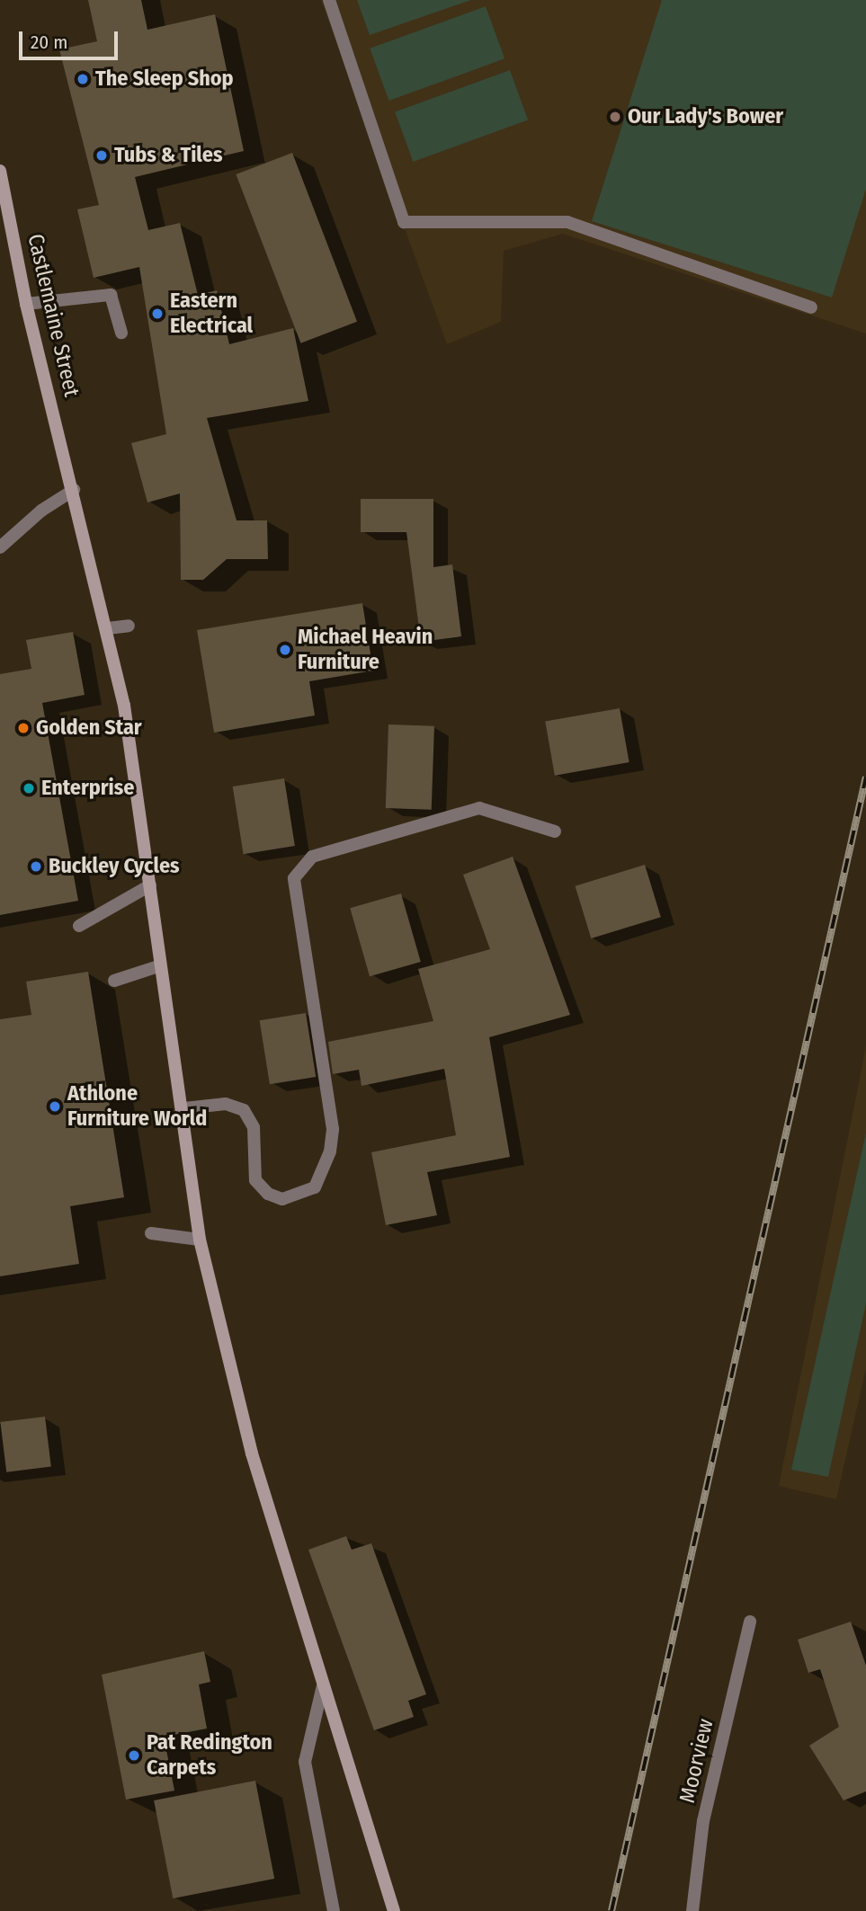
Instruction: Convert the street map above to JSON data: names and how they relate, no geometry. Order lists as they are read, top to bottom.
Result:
{
  "streets": {
    "main road": ["Castlemaine Street"],
    "street": ["Moorview"]
  },
  "places": [
    "The Sleep Shop",
    "Our Lady's Bower",
    "Tubs & Tiles",
    "Eastern Electrical",
    "Michael Heavin Furniture",
    "Golden Star",
    "Enterprise",
    "Buckley Cycles",
    "Athlone Furniture World",
    "Pat Redington Carpets"
  ],
  "scale_bar": "20 m"
}
